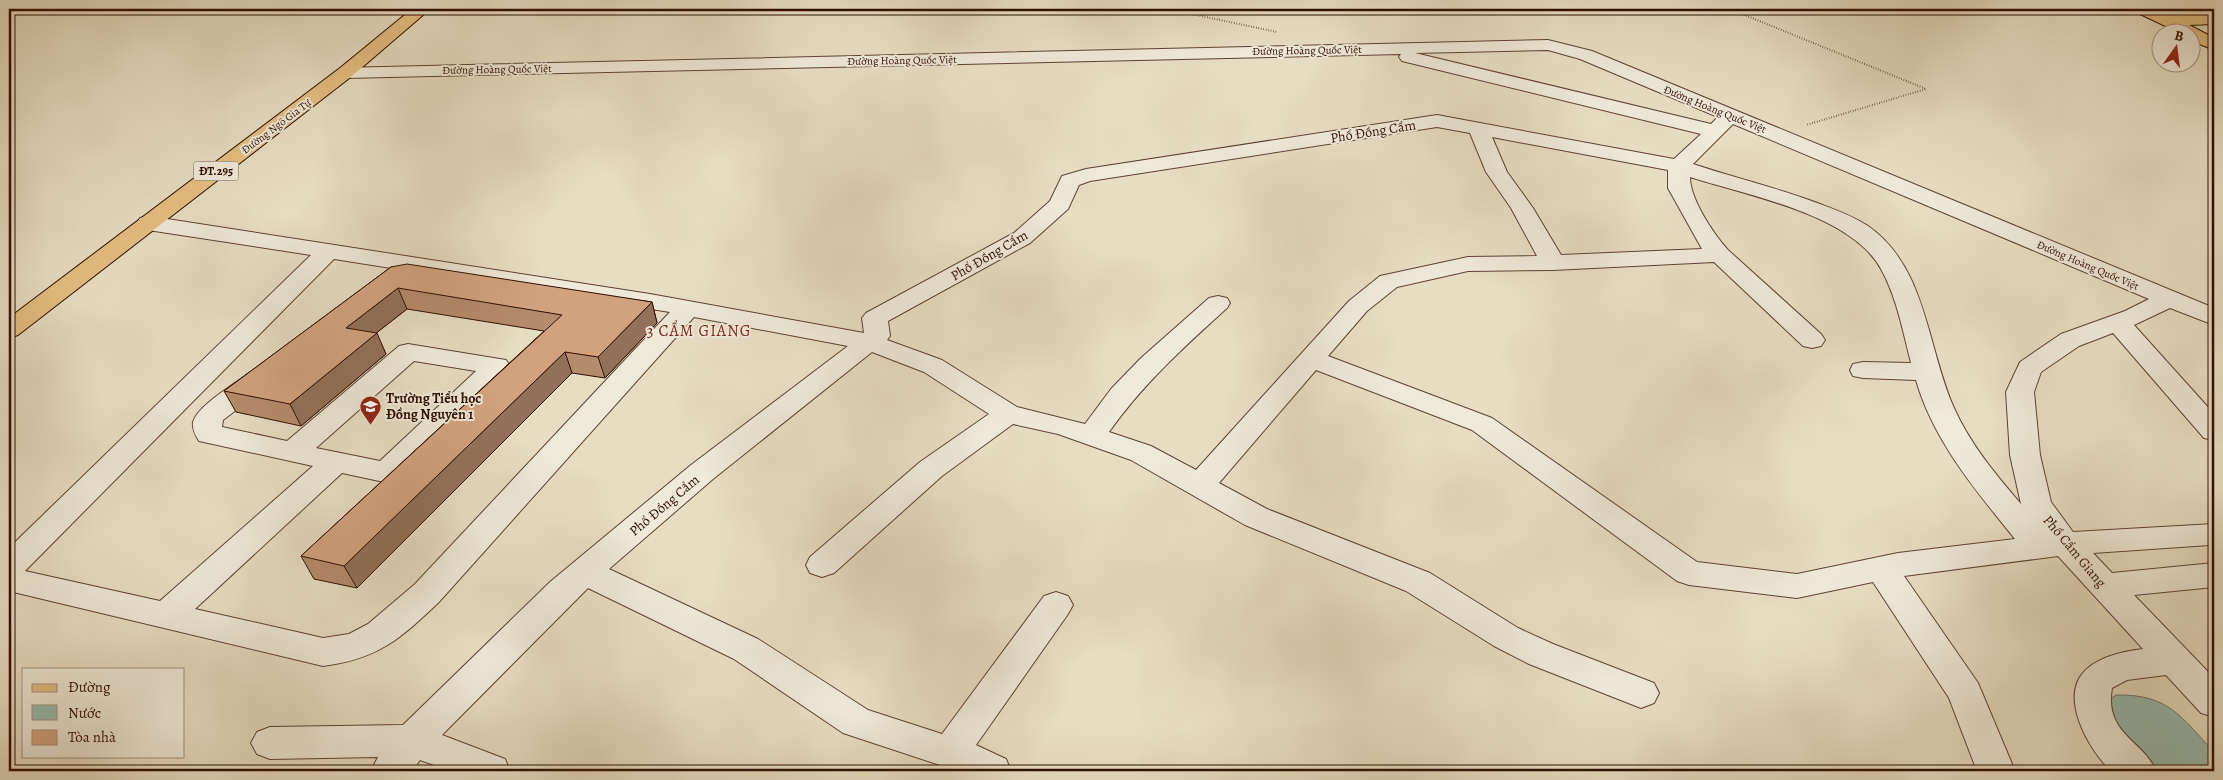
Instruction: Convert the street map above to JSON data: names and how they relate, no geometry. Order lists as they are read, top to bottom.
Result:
{
  "streets": {
    "main road": ["Đường Ngô Gia Tự", "ĐT.295"],
    "street": ["Đường Hoàng Quốc Việt", "Phố Đồng Cẩm", "Phố Cẩm Giang"]
  },
  "crossings": [
    ["Đường Hoàng Quốc Việt", "Đường Ngô Gia Tự"],
    ["Đường Hoàng Quốc Việt", "Phố Cẩm Giang"],
    ["Phố Đồng Cẩm", "Phố Cẩm Giang"]
  ],
  "districts": ["3 CẨM GIANG"],
  "places": {
    "school or university": ["Trường Tiểu học Đồng Nguyên 1"]
  },
  "legend": ["Đường", "Nước", "Tòa nhà"],
  "north": "top"
}
